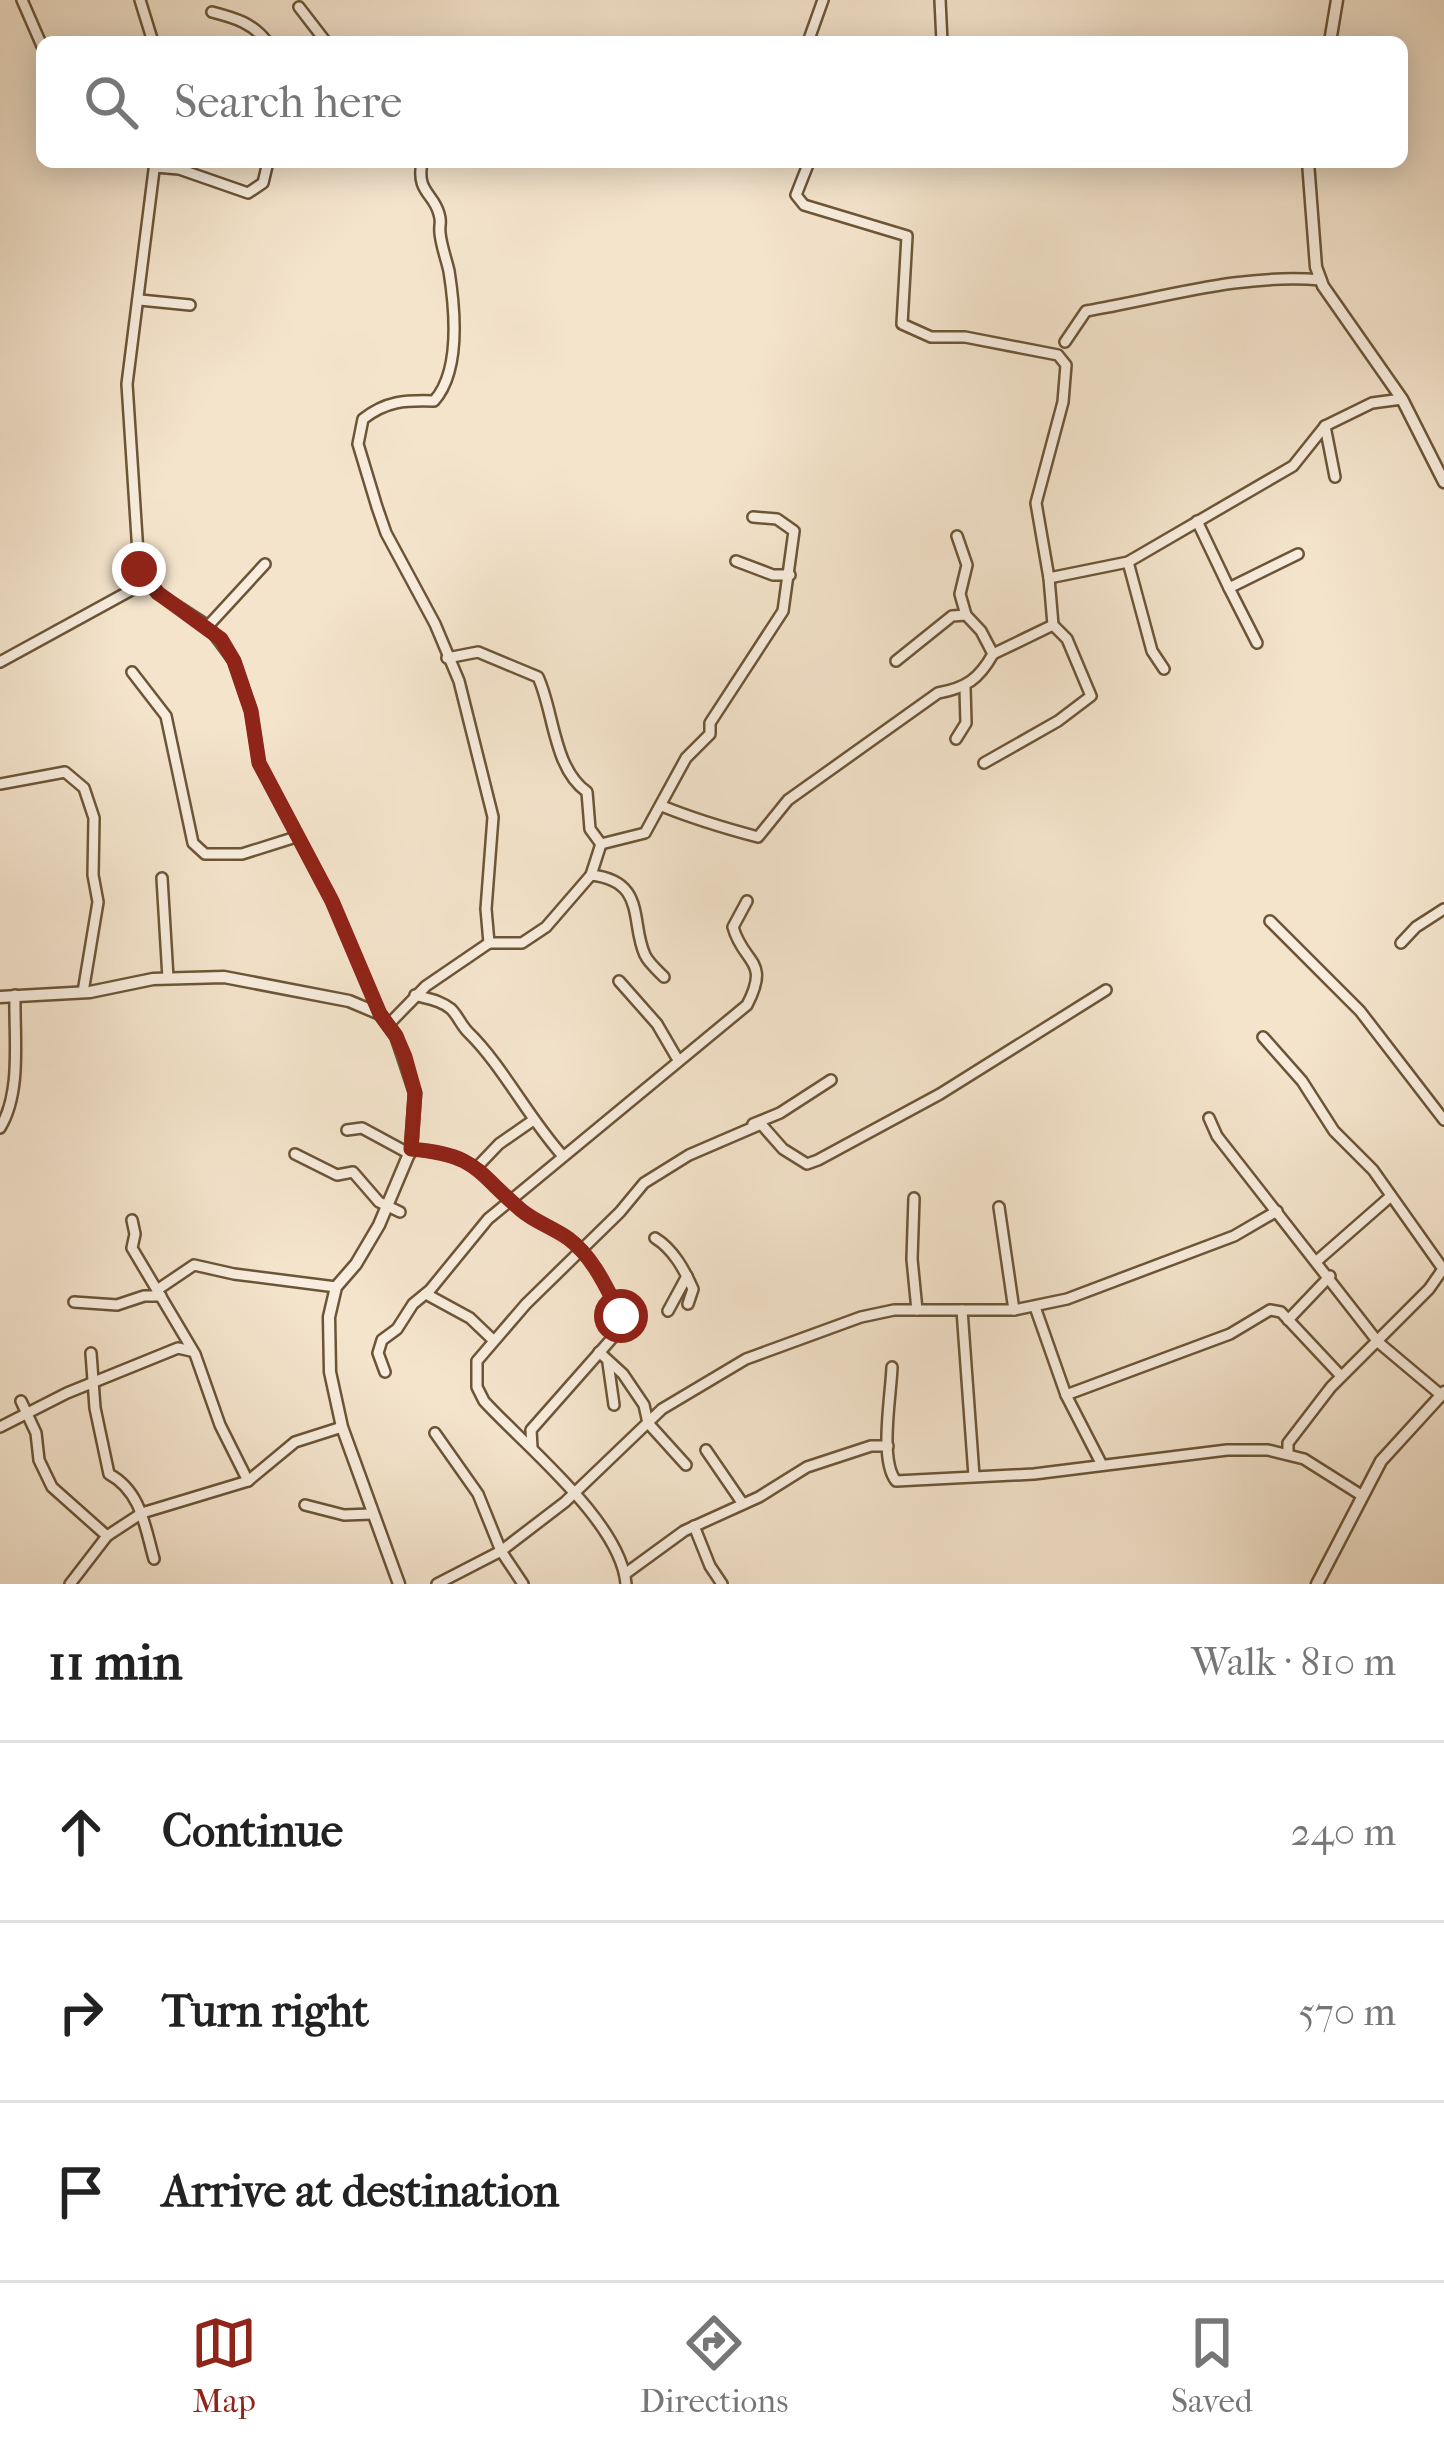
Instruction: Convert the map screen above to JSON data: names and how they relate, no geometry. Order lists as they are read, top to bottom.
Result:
{
  "page": {
    "search": "Search here",
    "heading": ["11 min", "Walk · 810 m"],
    "list": [
      ["Continue", "240 m"],
      ["Turn right", "570 m"],
      "Arrive at destination"
    ],
    "nav": ["Map", "Directions", "Saved"]
  }
}
